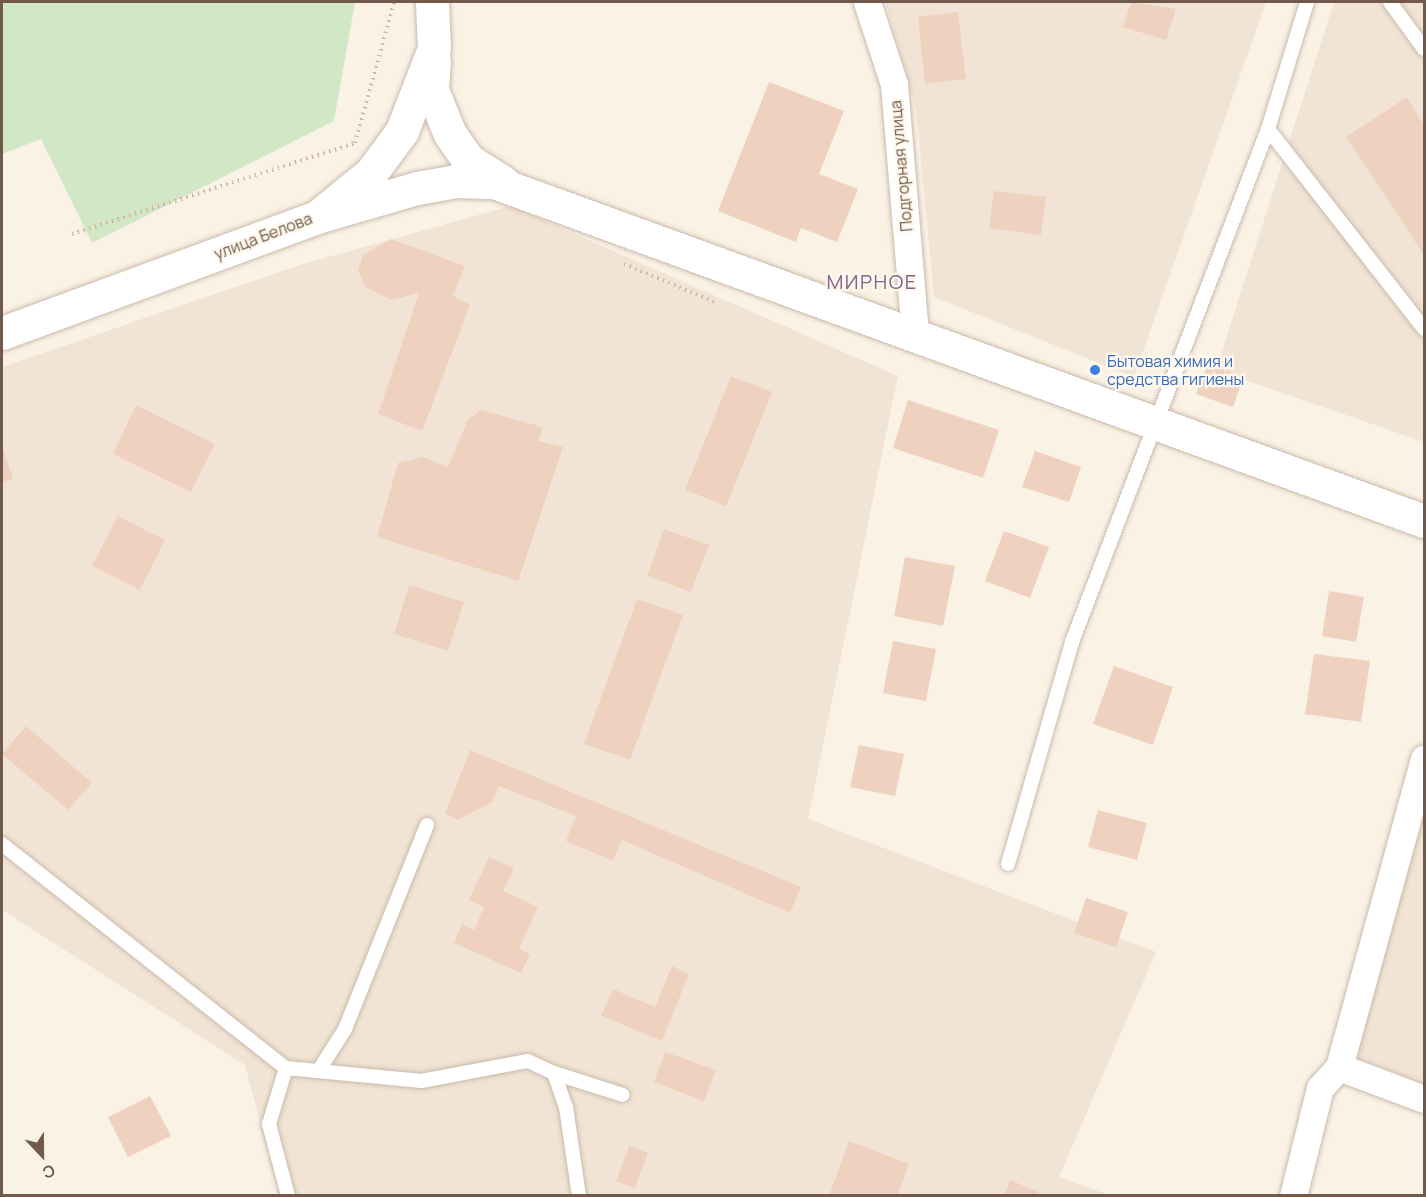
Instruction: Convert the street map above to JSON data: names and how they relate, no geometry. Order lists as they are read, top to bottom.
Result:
{
  "streets": {
    "main road": ["улица Белова"],
    "street": ["Подгорная улица"]
  },
  "districts": ["МИРНОЕ"],
  "places": ["Бытовая химия и средства гигиены"],
  "north": "bottom"
}
